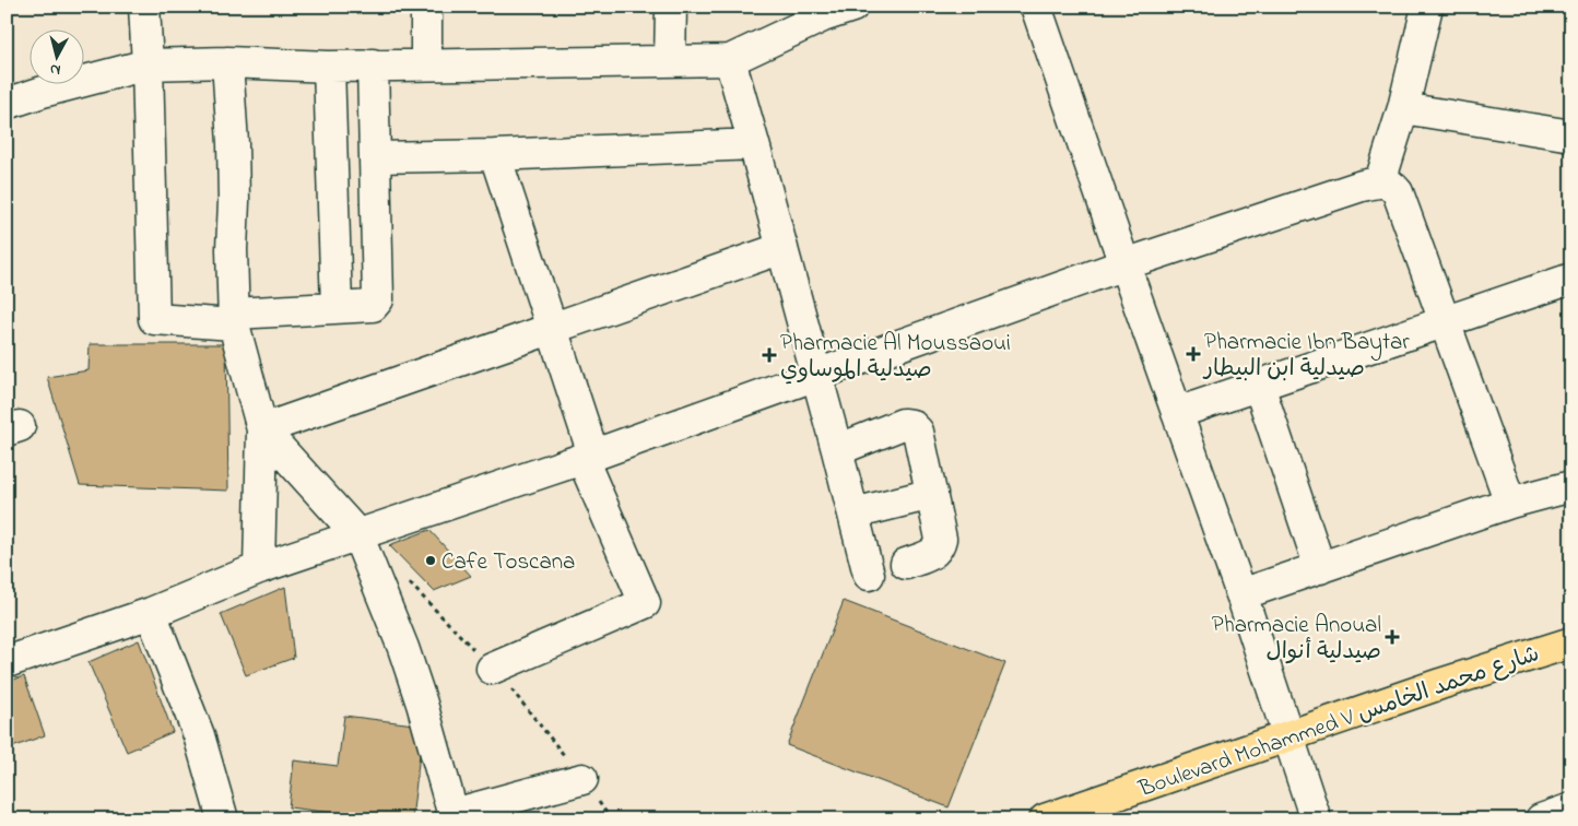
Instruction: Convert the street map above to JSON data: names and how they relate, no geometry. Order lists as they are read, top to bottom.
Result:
{
  "streets": {
    "main road": ["Boulevard Mohammed V شارع محمد الخامس"]
  },
  "places": {
    "health": ["Pharmacie Ibn Baytar صيدلية ابن البيطار", "Pharmacie Al Moussaoui صيدلية الموساوي", "Pharmacie Anoual صيدلية أنوال"],
    "other": ["Cafe Toscana"]
  },
  "north": "bottom"
}
